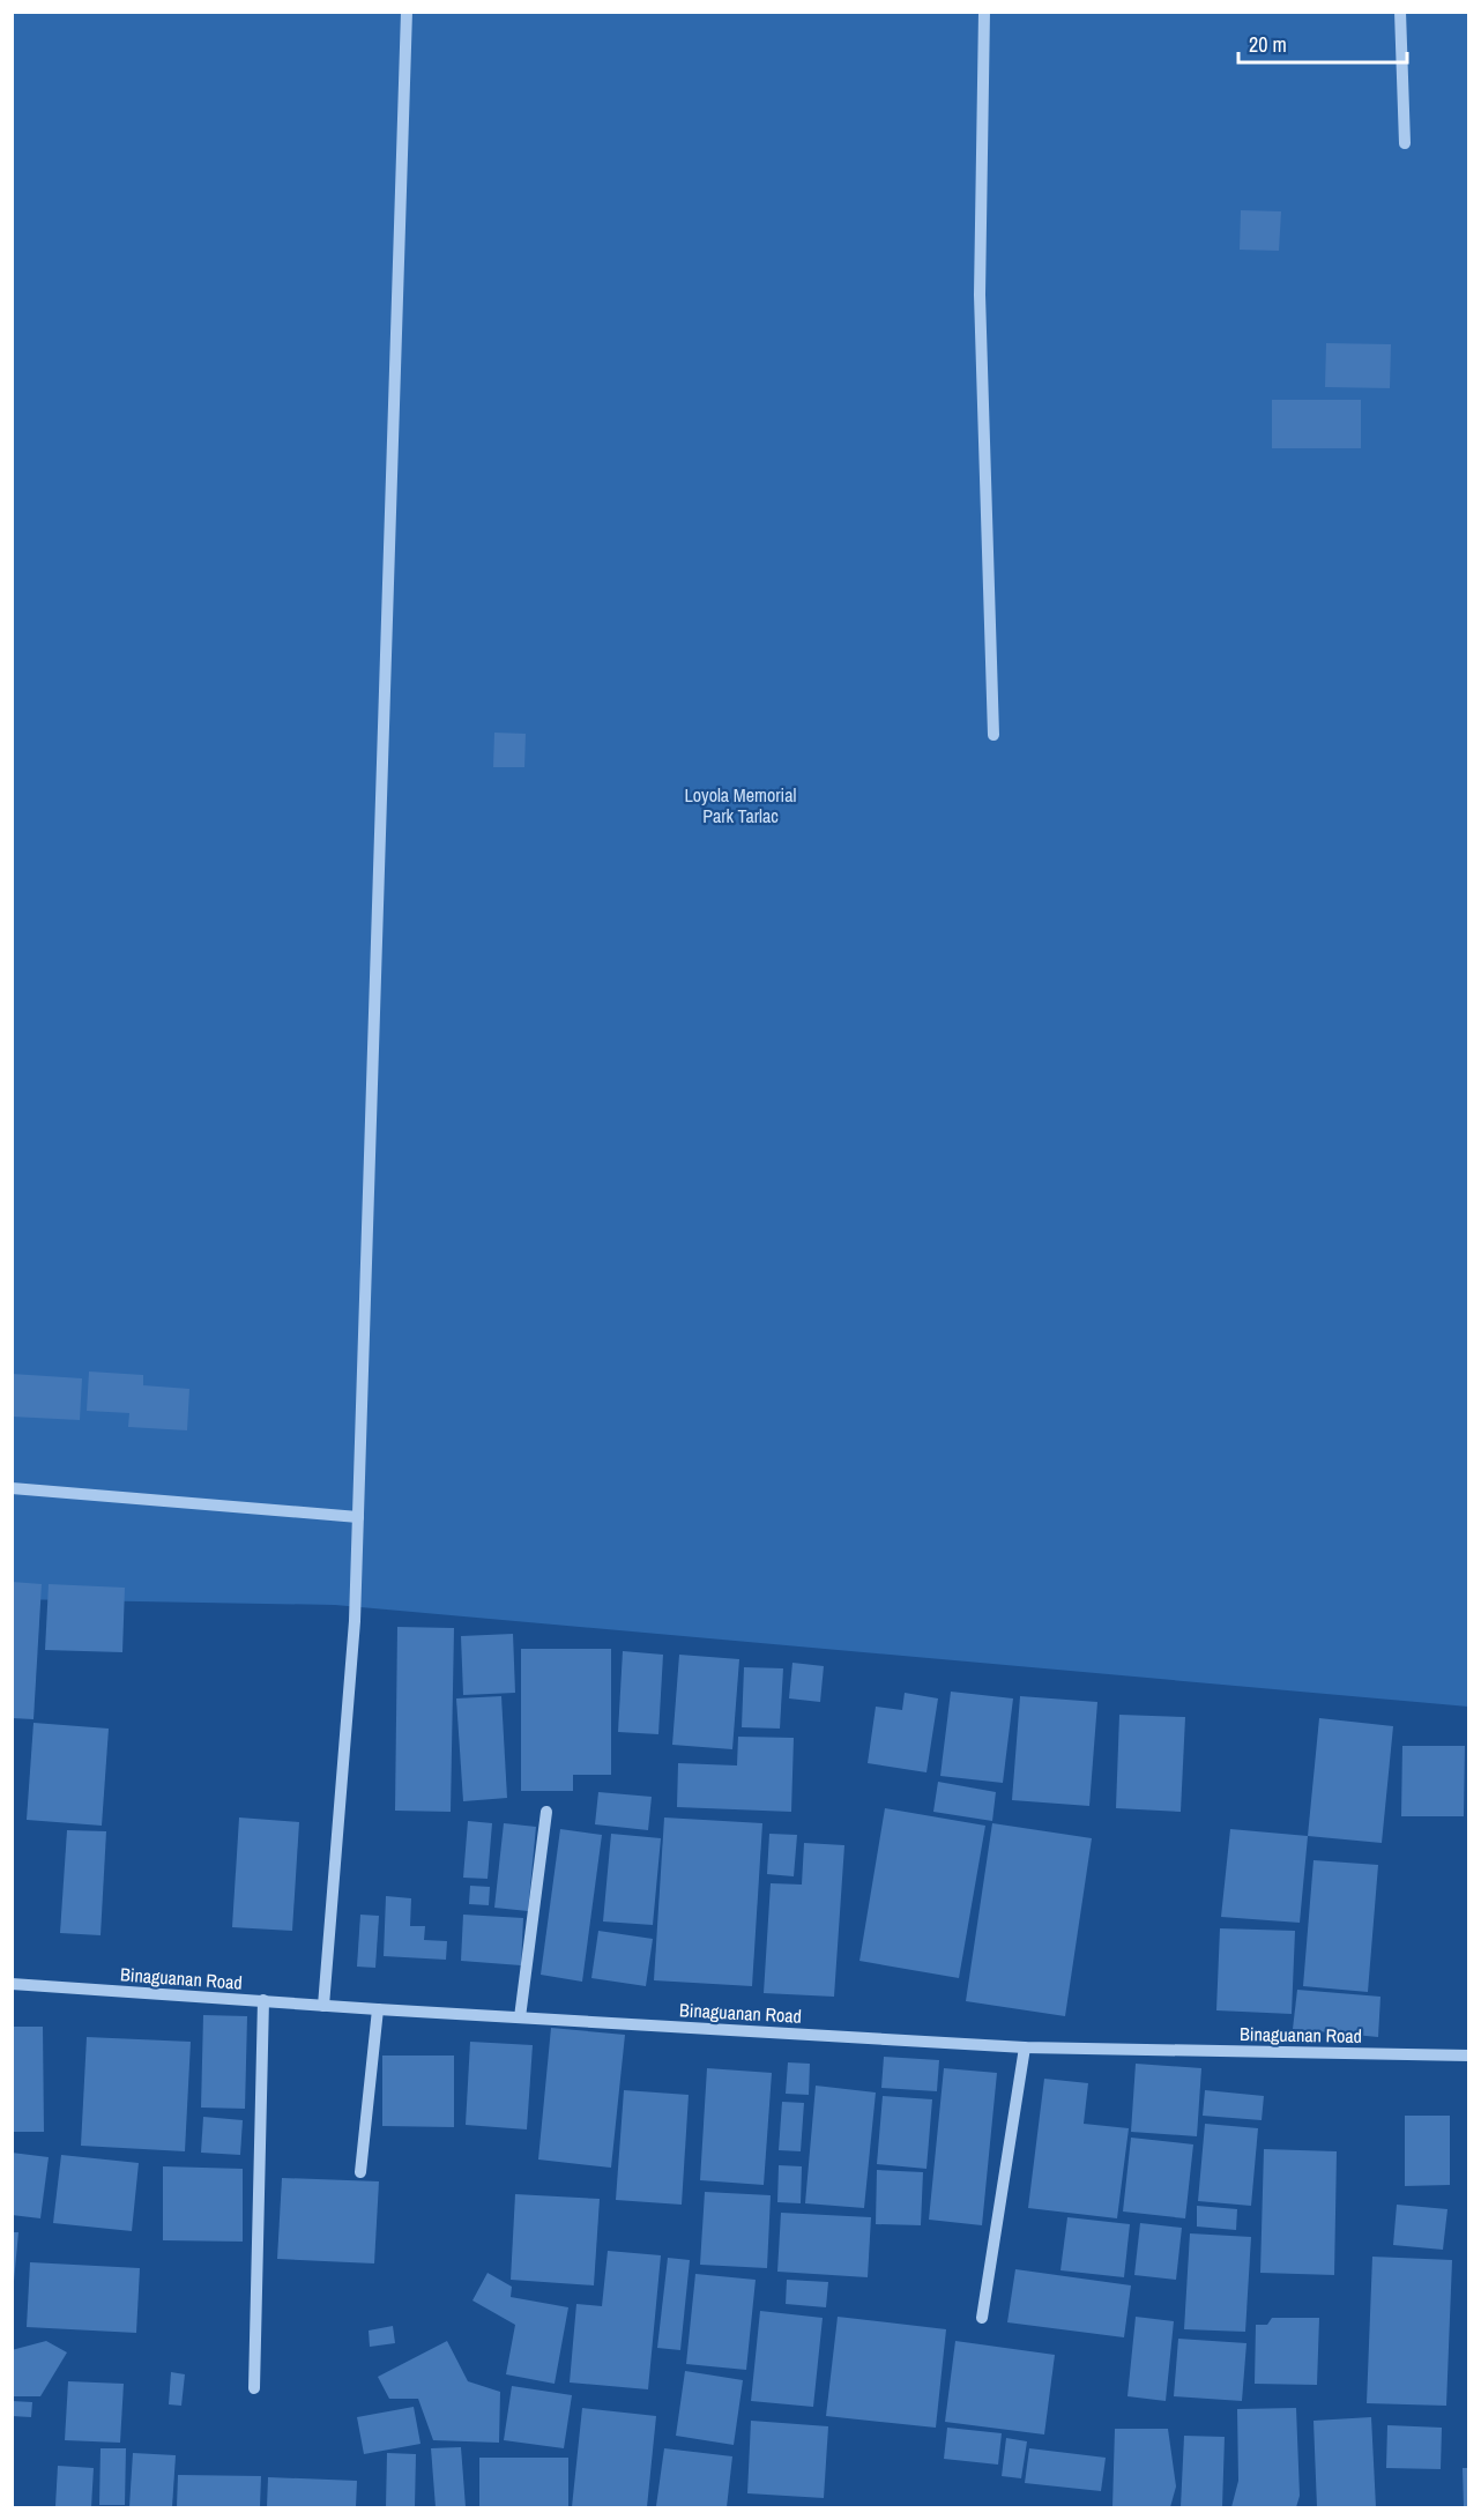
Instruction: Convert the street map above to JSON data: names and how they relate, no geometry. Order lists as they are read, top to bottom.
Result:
{
  "streets": {
    "street": ["Binaguanan Road"]
  },
  "parks": ["Loyola Memorial Park Tarlac"],
  "scale_bar": "20 m"
}
